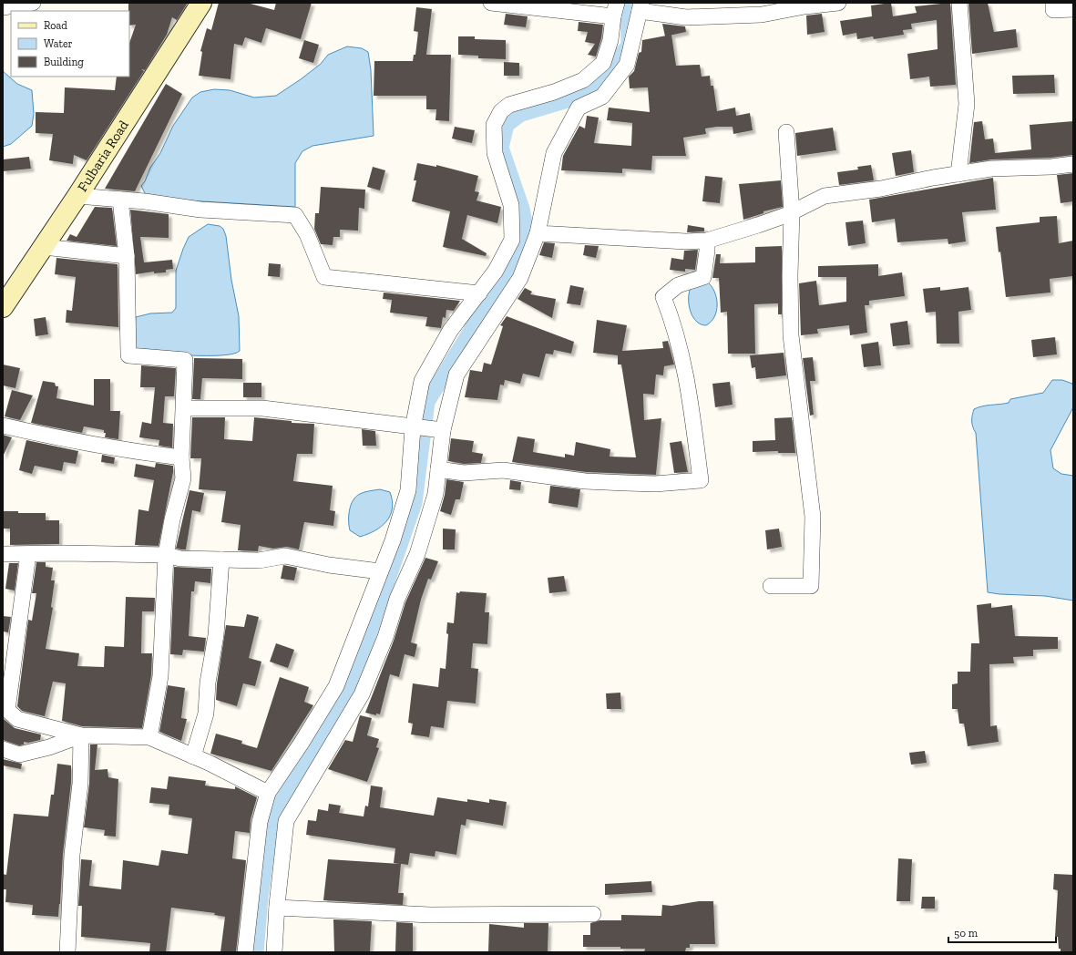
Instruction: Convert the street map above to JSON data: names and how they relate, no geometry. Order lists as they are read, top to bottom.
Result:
{
  "streets": {
    "main road": ["Fulbaria Road"]
  },
  "legend": ["Road", "Water", "Building"],
  "scale_bar": "50 m"
}
